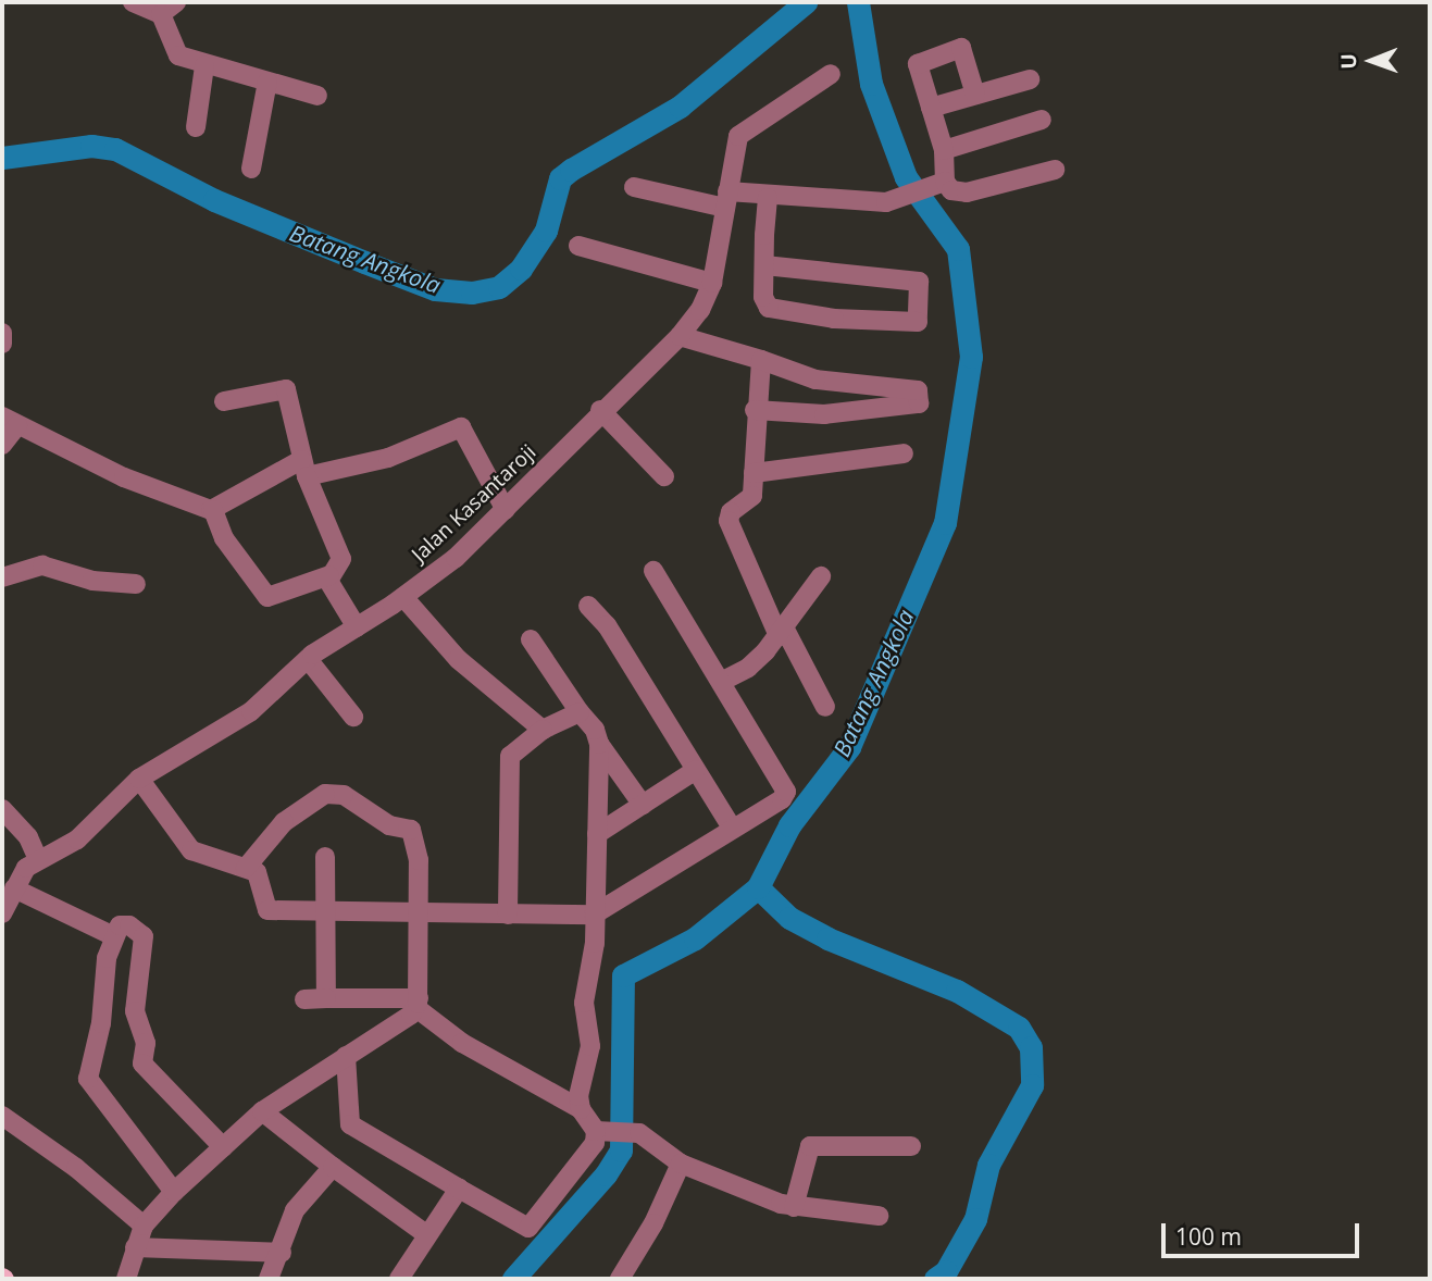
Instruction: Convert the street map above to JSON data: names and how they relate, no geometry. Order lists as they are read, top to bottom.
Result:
{
  "streets": {
    "street": ["Jalan Kasantaroji"]
  },
  "water": ["Batang Angkola"],
  "scale_bar": "100 m",
  "north": "left"
}
